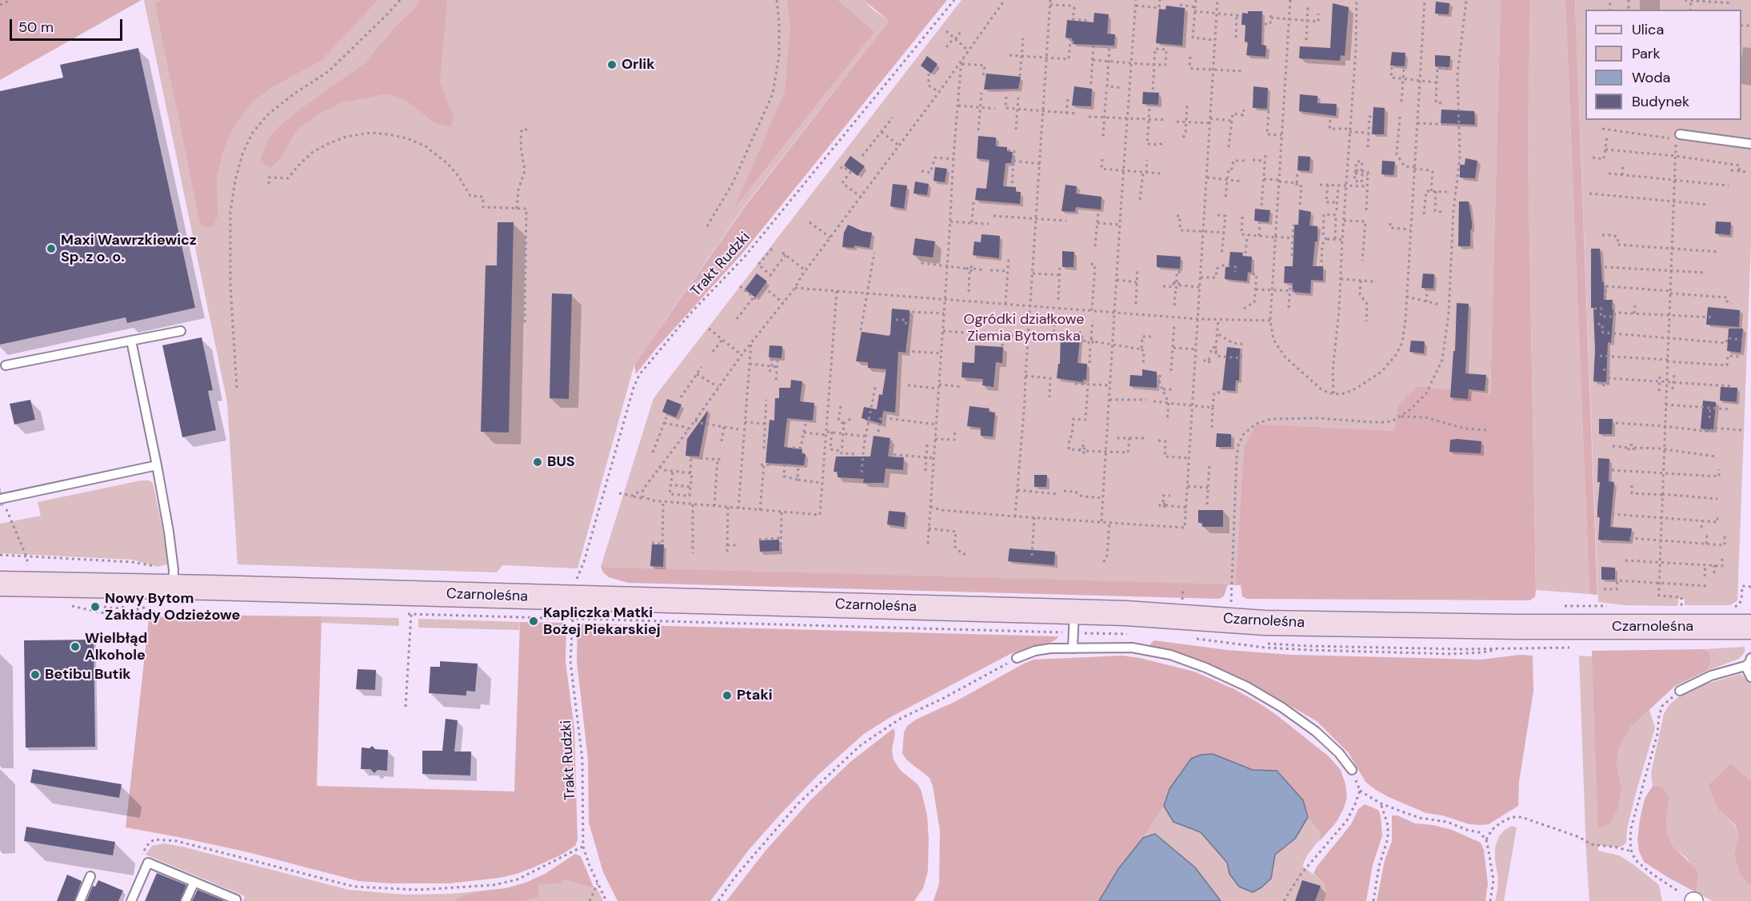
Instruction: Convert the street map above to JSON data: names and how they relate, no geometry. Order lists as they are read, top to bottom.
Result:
{
  "streets": {
    "street": ["Czarnoleśna"],
    "path": ["Trakt Rudzki"]
  },
  "parks": ["Ogródki działkowe Ziemia Bytomska"],
  "places": [
    "Orlik",
    "Maxi Wawrzkiewicz Sp. z o. o.",
    "BUS",
    "Nowy Bytom Zakłady Odzieżowe",
    "Kapliczka Matki Bożej Piekarskiej",
    "Wielbłąd Alkohole",
    "Betibu Butik",
    "Ptaki"
  ],
  "legend": [
    "Ulica",
    "Park",
    "Woda",
    "Budynek"
  ],
  "scale_bar": "50 m"
}
